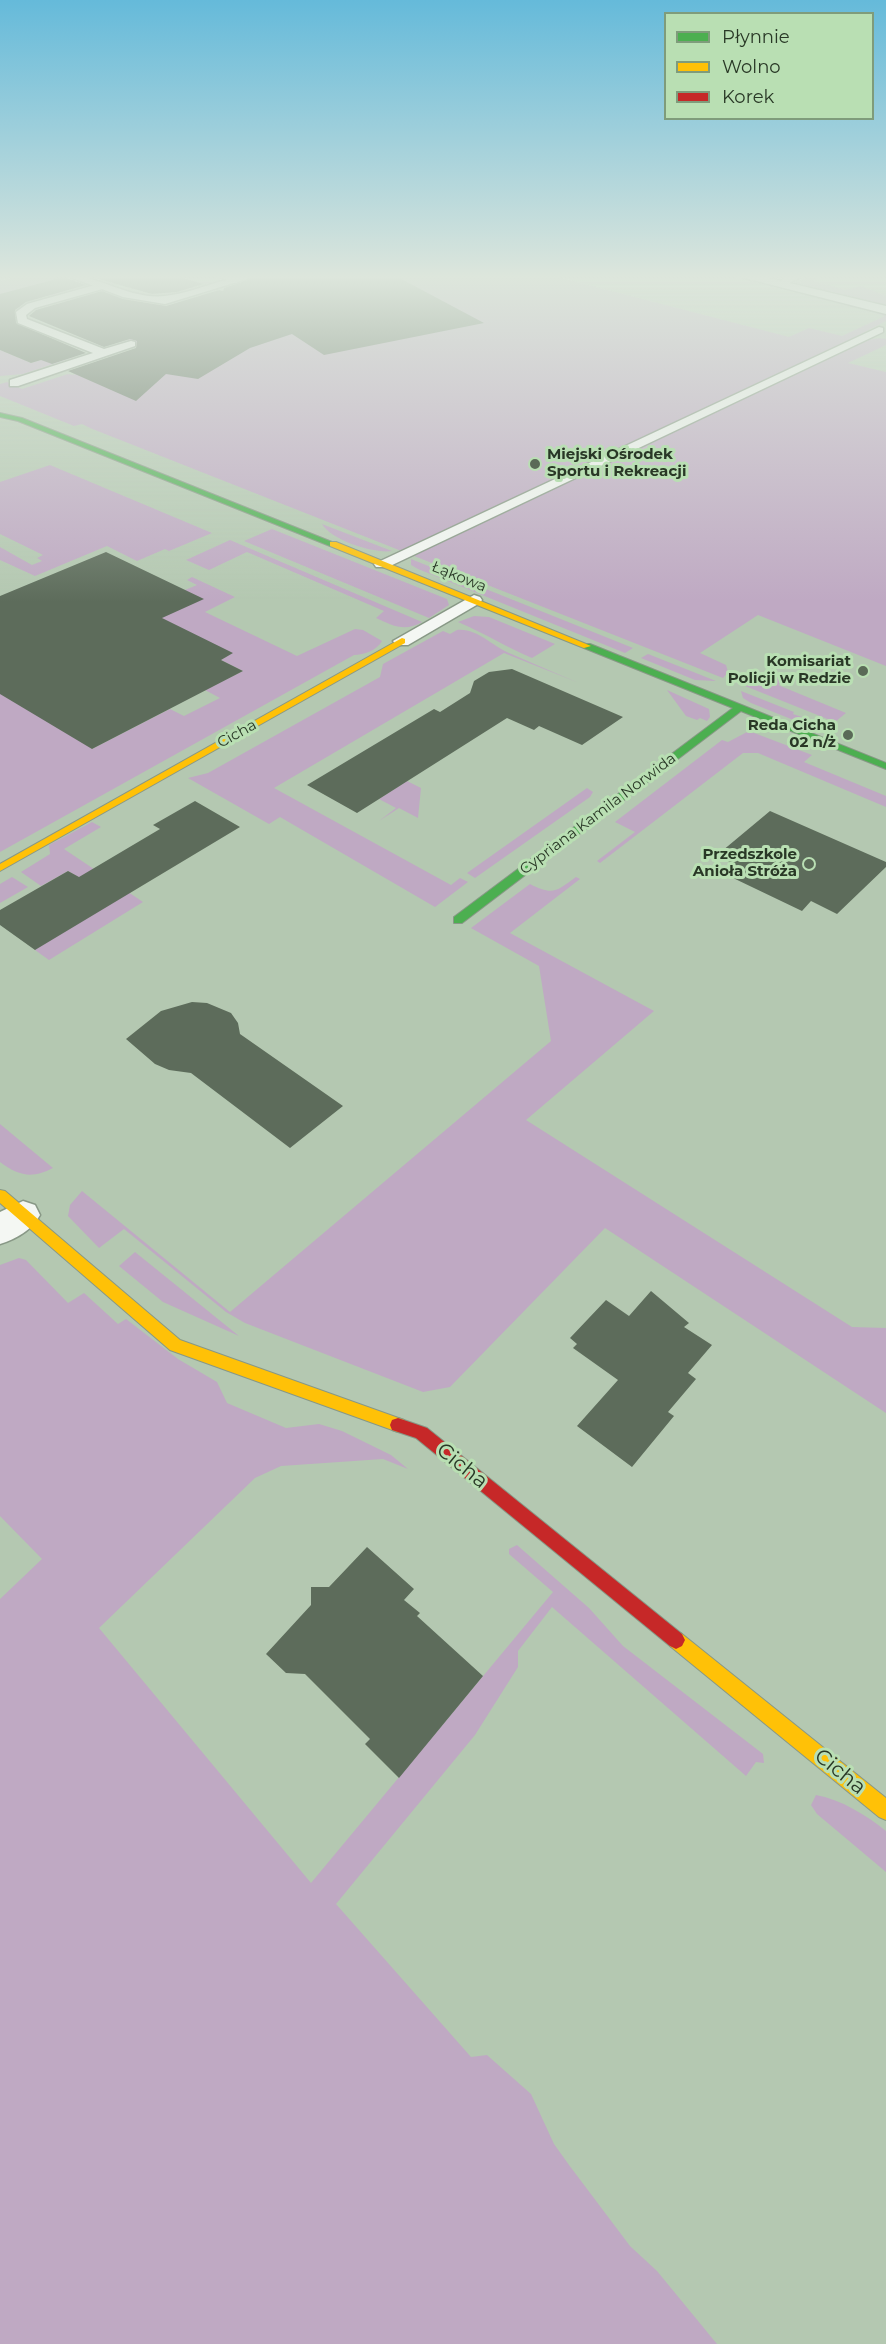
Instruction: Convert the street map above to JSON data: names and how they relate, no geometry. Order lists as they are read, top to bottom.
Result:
{
  "streets": {
    "street": ["Łąkowa", "Cicha", "Cypriana Kamila Norwida"]
  },
  "crossings": [
    ["Łąkowa", "Cicha"],
    ["Łąkowa", "Cypriana Kamila Norwida"]
  ],
  "places": [
    "Miejski Ośrodek Sportu i Rekreacji",
    "Komisariat Policji w Redzie",
    "Reda Cicha 02 n/ż",
    "Przedszkole Anioła Stróża"
  ],
  "legend": ["Płynnie", "Wolno", "Korek"]
}
